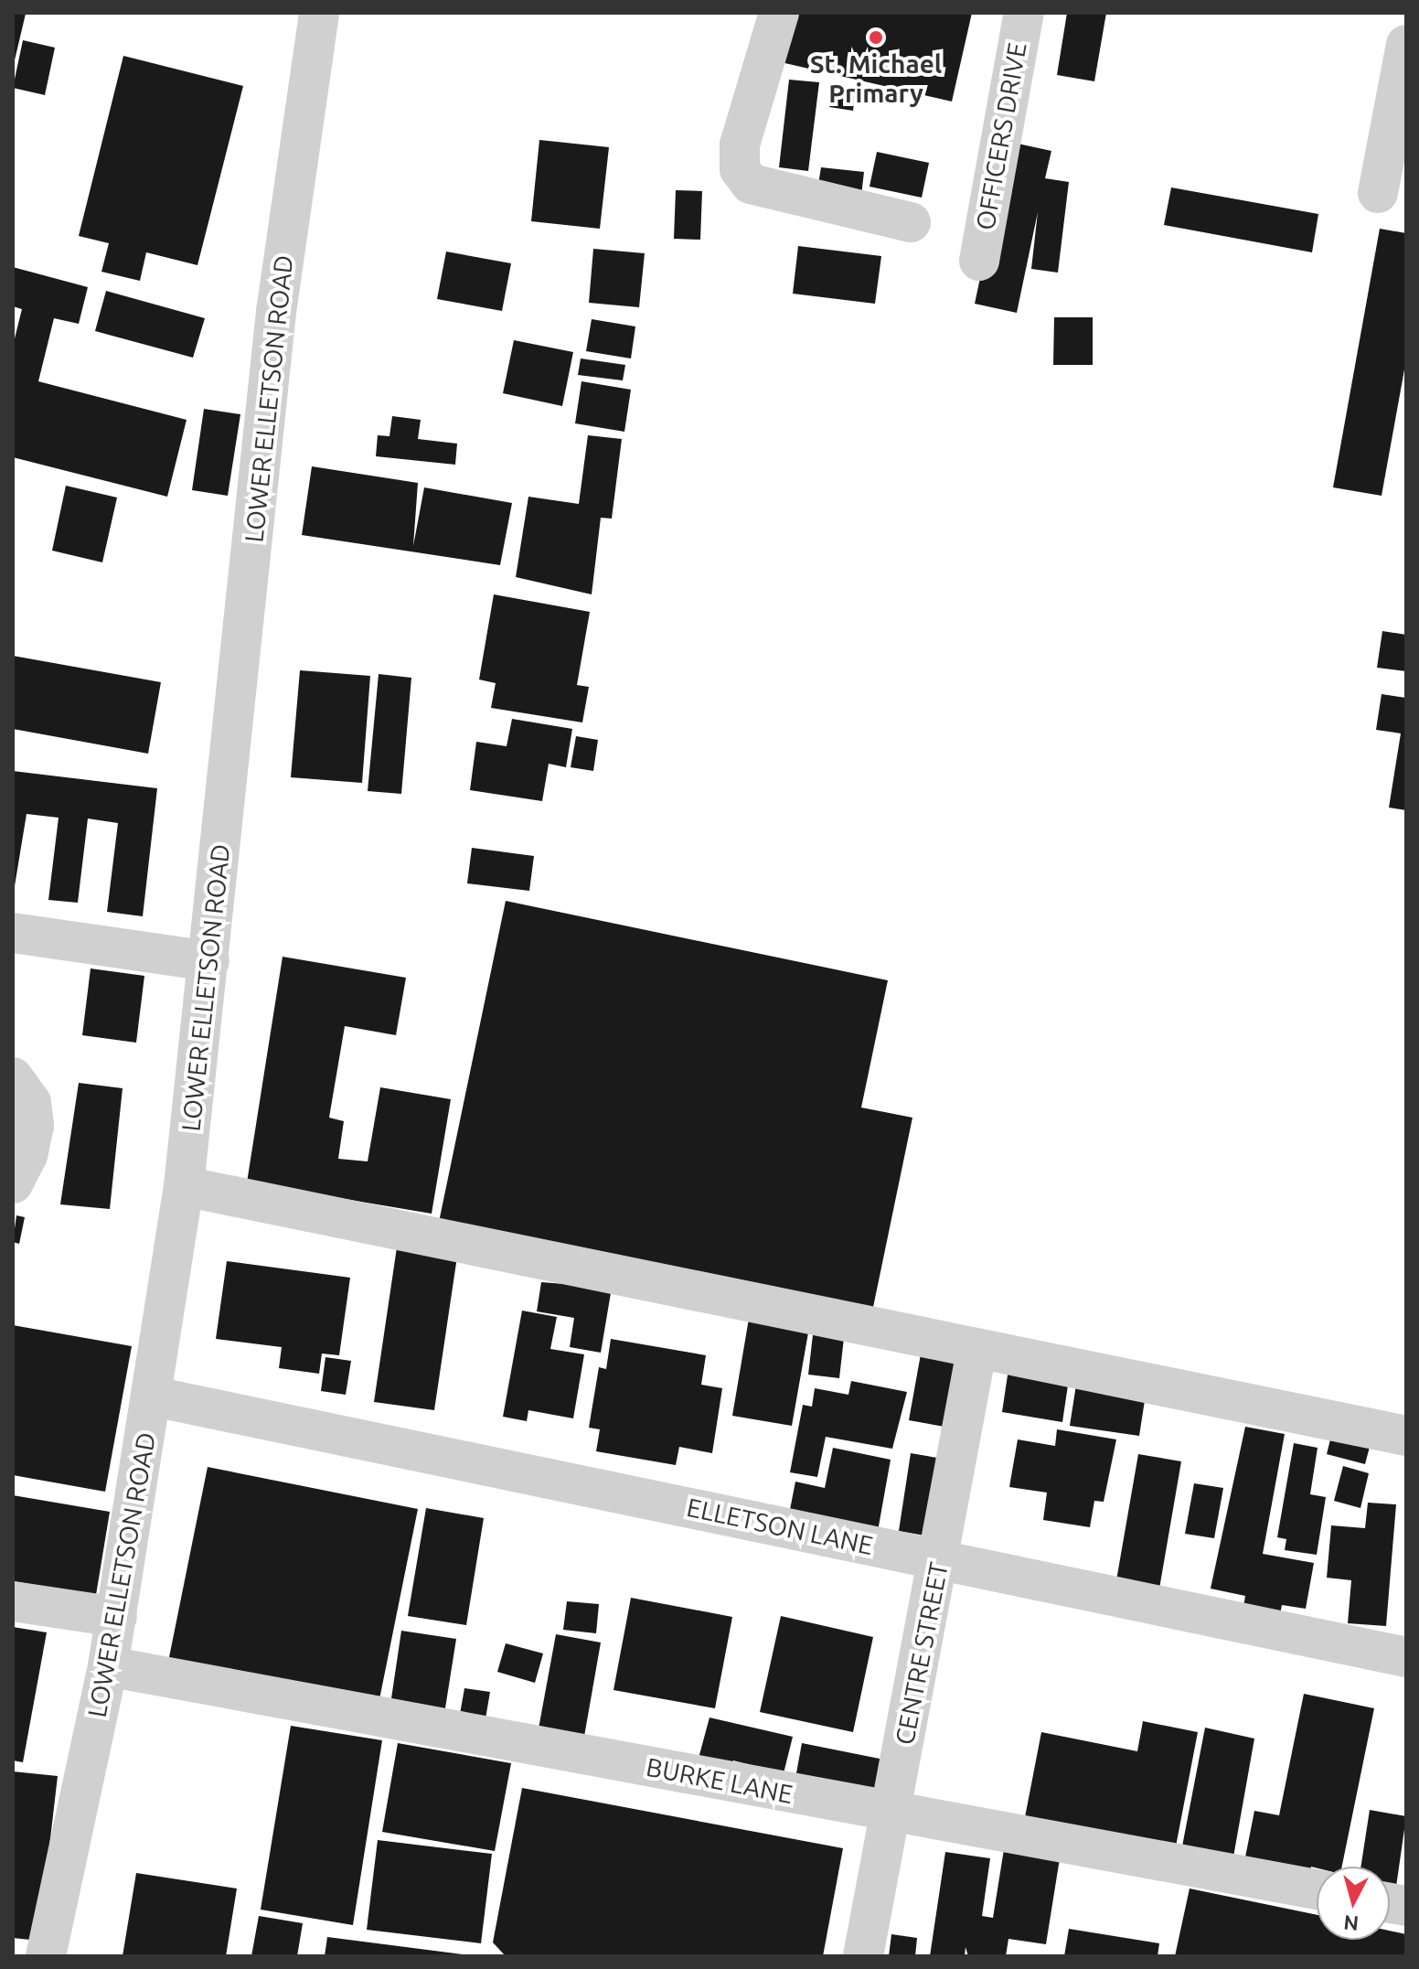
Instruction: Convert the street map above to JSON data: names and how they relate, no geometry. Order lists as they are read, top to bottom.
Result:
{
  "streets": {
    "street": [
      "OFFICERS DRIVE",
      "LOWER ELLETSON ROAD",
      "ELLETSON LANE",
      "CENTRE STREET",
      "BURKE LANE"
    ]
  },
  "crossings": [
    ["LOWER ELLETSON ROAD", "ELLETSON LANE"],
    ["LOWER ELLETSON ROAD", "BURKE LANE"],
    ["ELLETSON LANE", "CENTRE STREET"],
    ["CENTRE STREET", "BURKE LANE"]
  ],
  "places": ["St. Michael Primary"],
  "north": "bottom"
}
